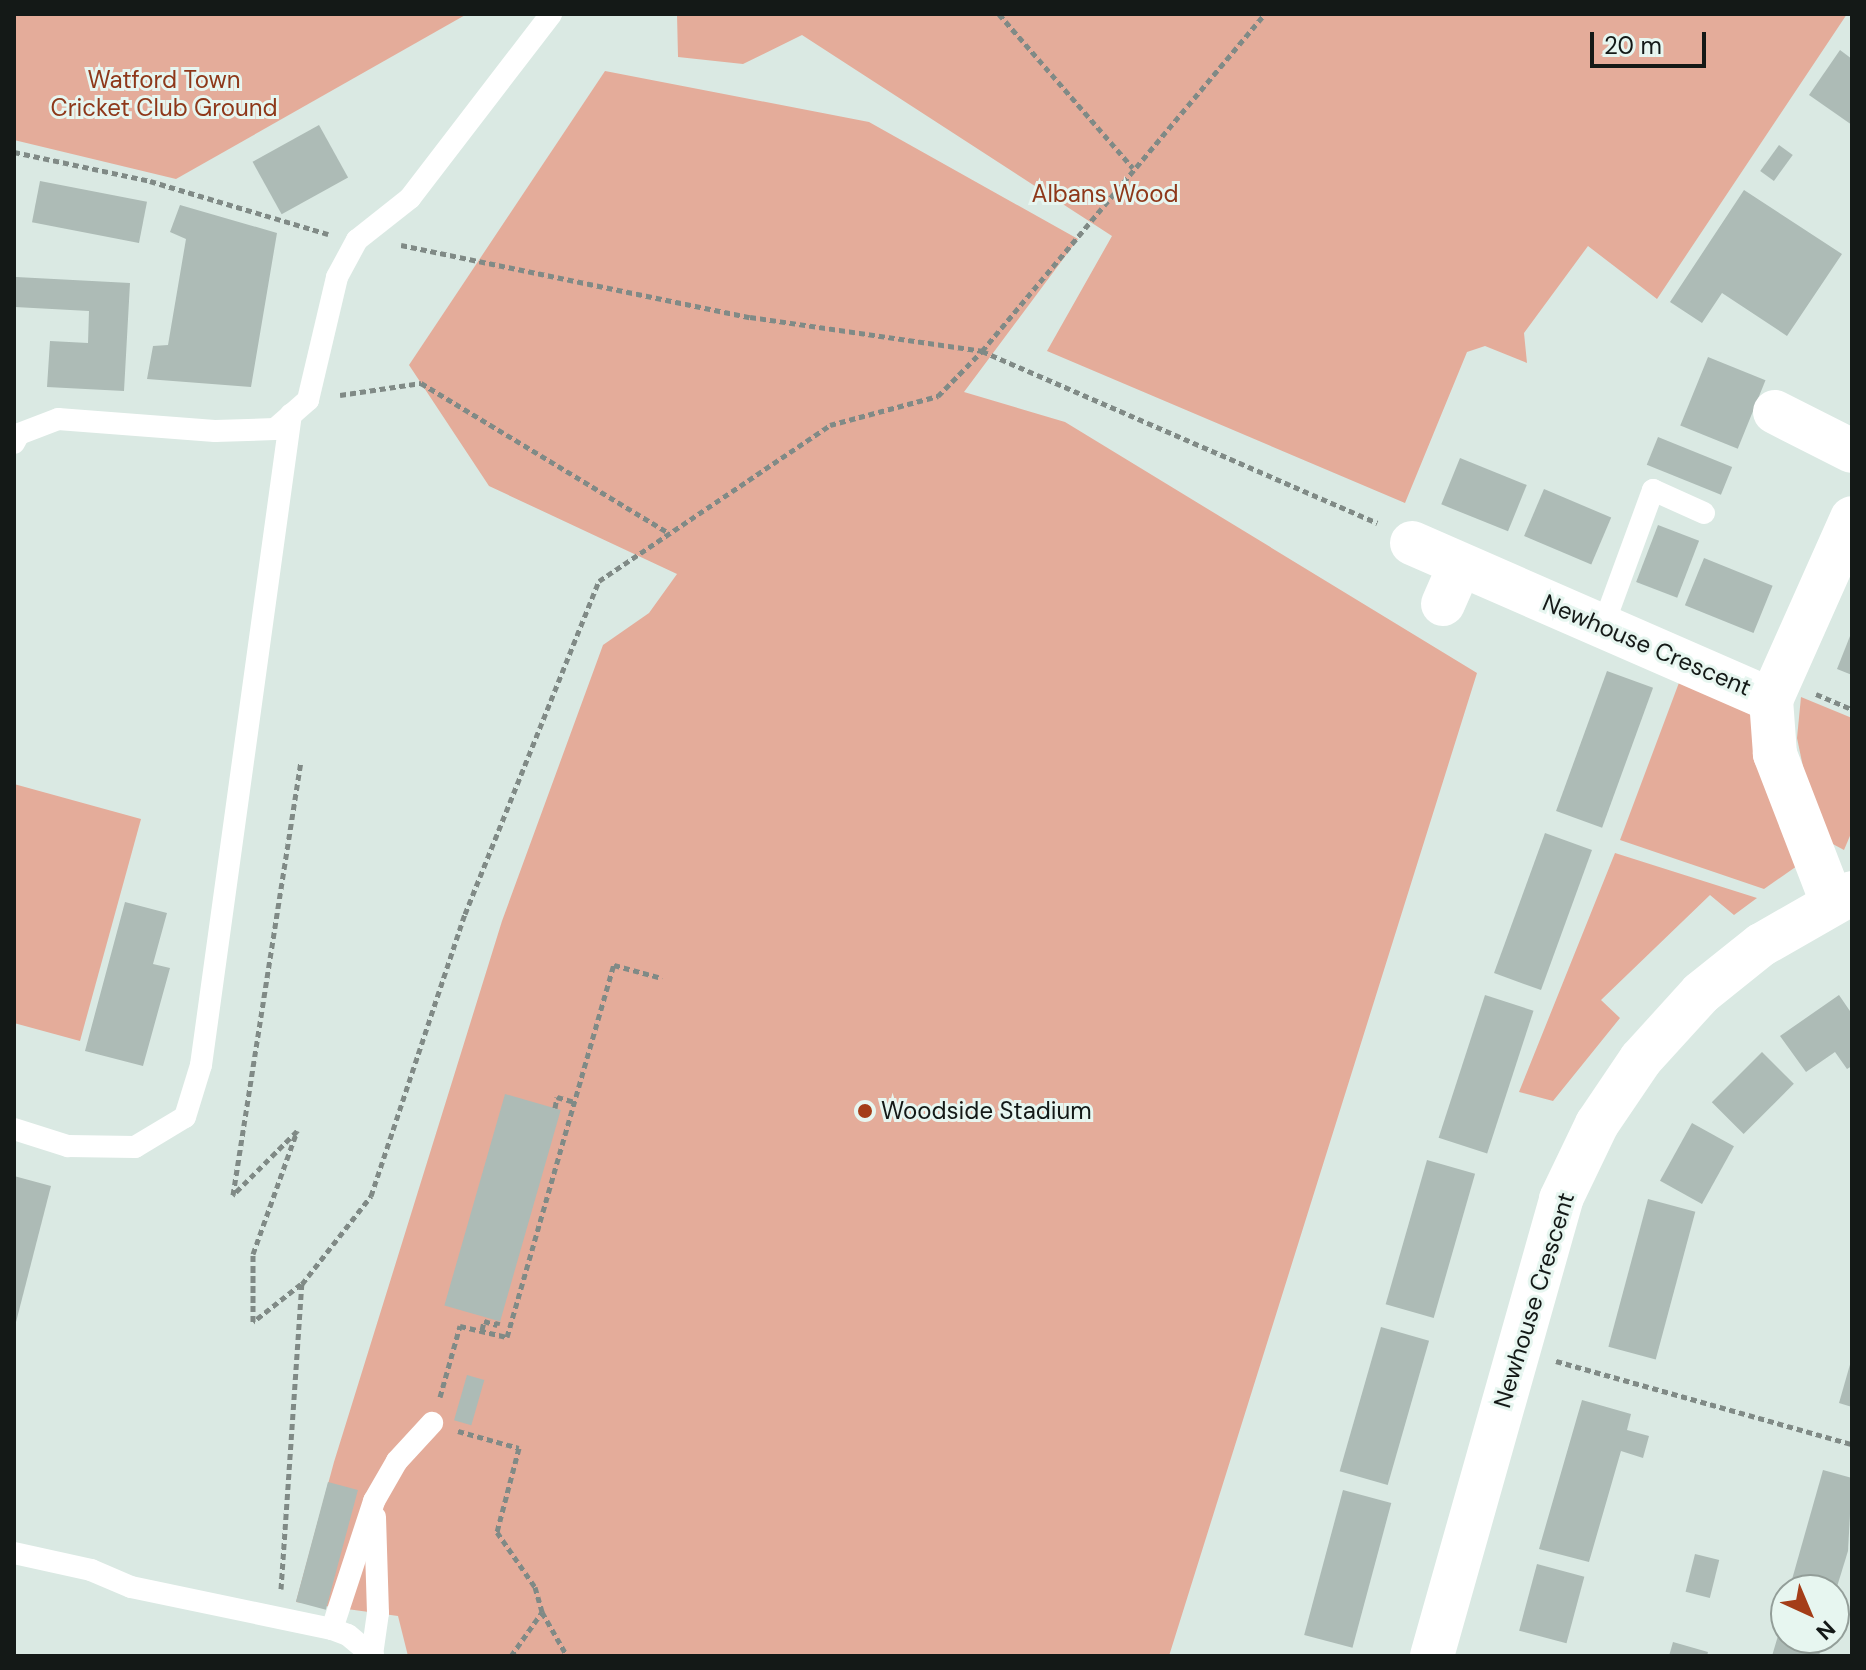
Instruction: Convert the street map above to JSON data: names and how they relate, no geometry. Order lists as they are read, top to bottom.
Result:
{
  "streets": {
    "street": ["Newhouse Crescent"]
  },
  "parks": ["Watford Town Cricket Club Ground", "Albans Wood"],
  "places": ["Woodside Stadium"],
  "scale_bar": "20 m",
  "north": "bottom right"
}
